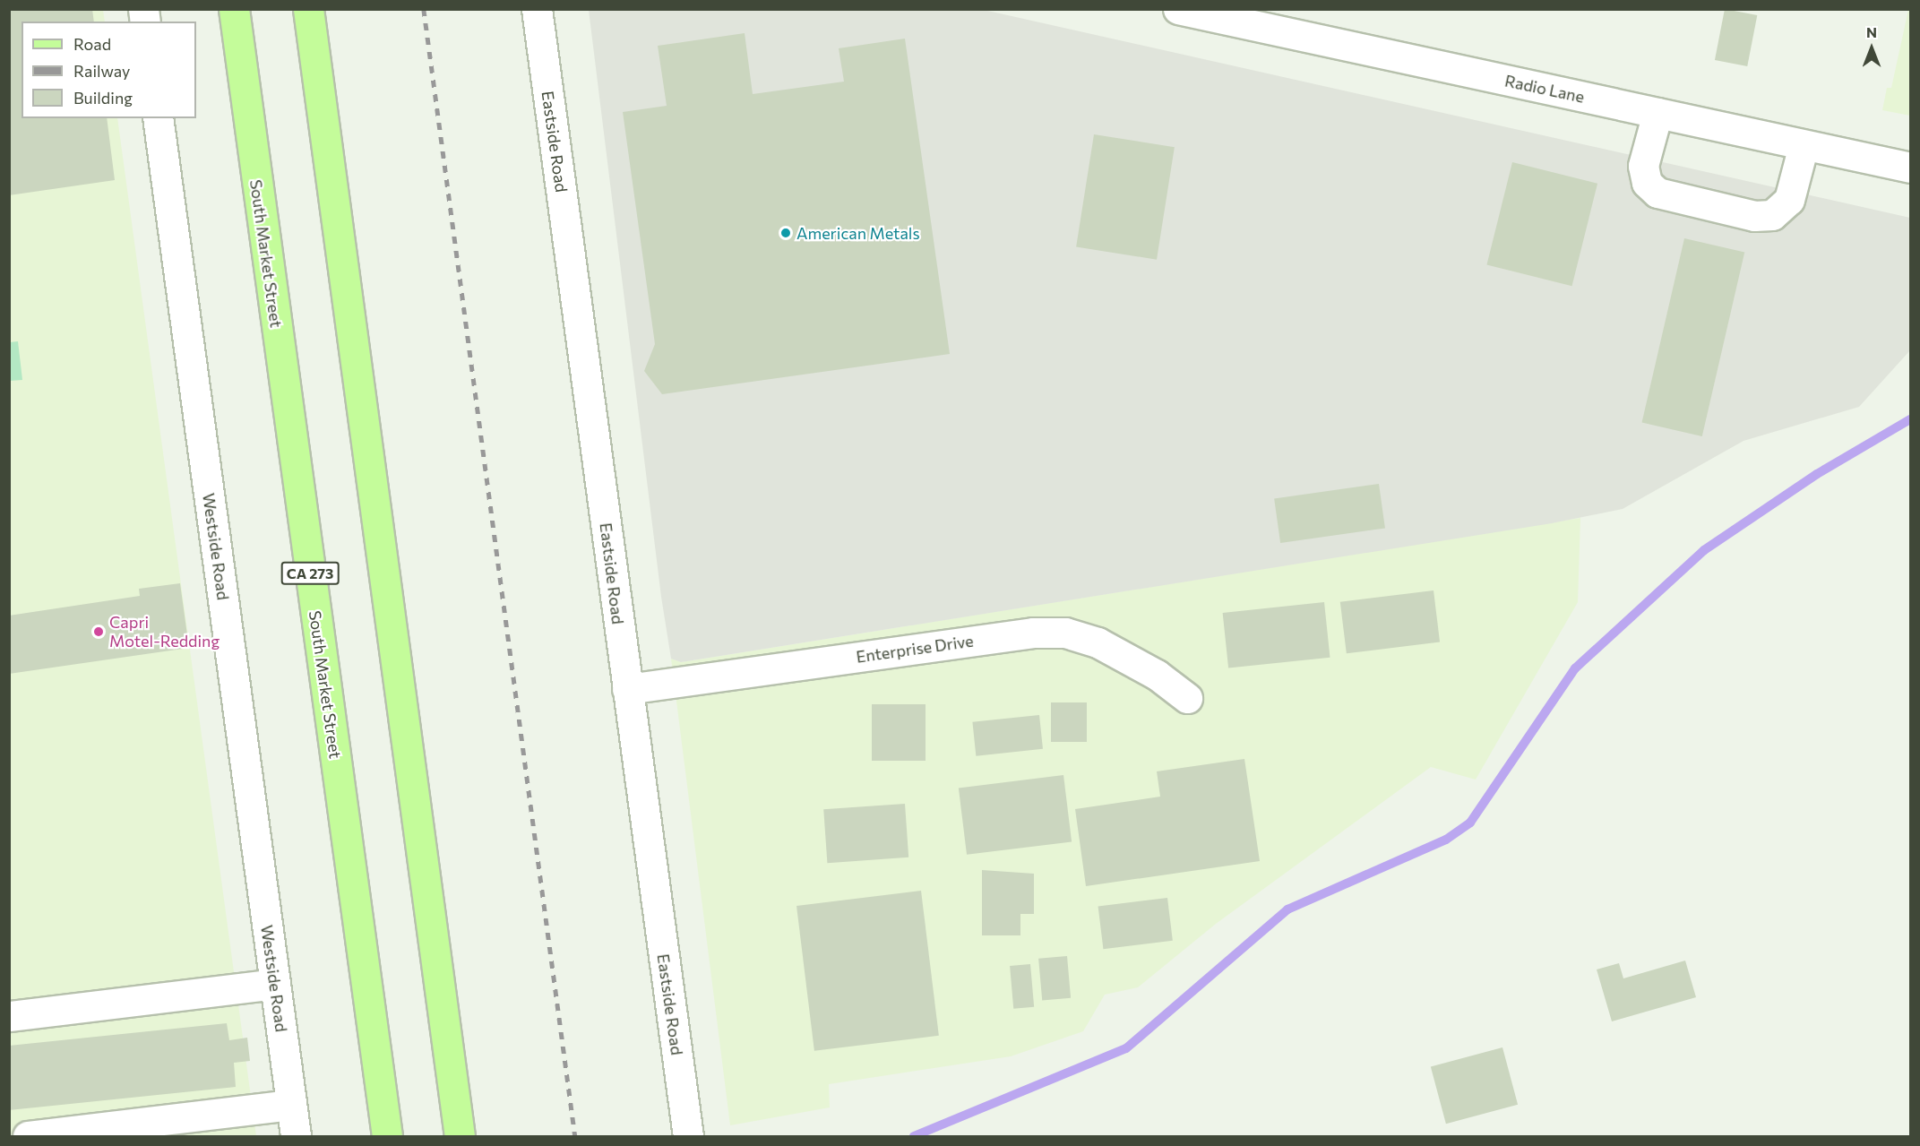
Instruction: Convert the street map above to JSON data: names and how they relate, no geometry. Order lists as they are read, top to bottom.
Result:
{
  "streets": {
    "main road": ["South Market Street", "CA 273"],
    "street": [
      "Radio Lane",
      "Eastside Road",
      "Westside Road",
      "Enterprise Drive"
    ]
  },
  "crossings": [
    ["Eastside Road", "Enterprise Drive"]
  ],
  "places": ["American Metals", "Capri Motel-Redding"],
  "legend": ["Road", "Railway", "Building"],
  "north": "top"
}
